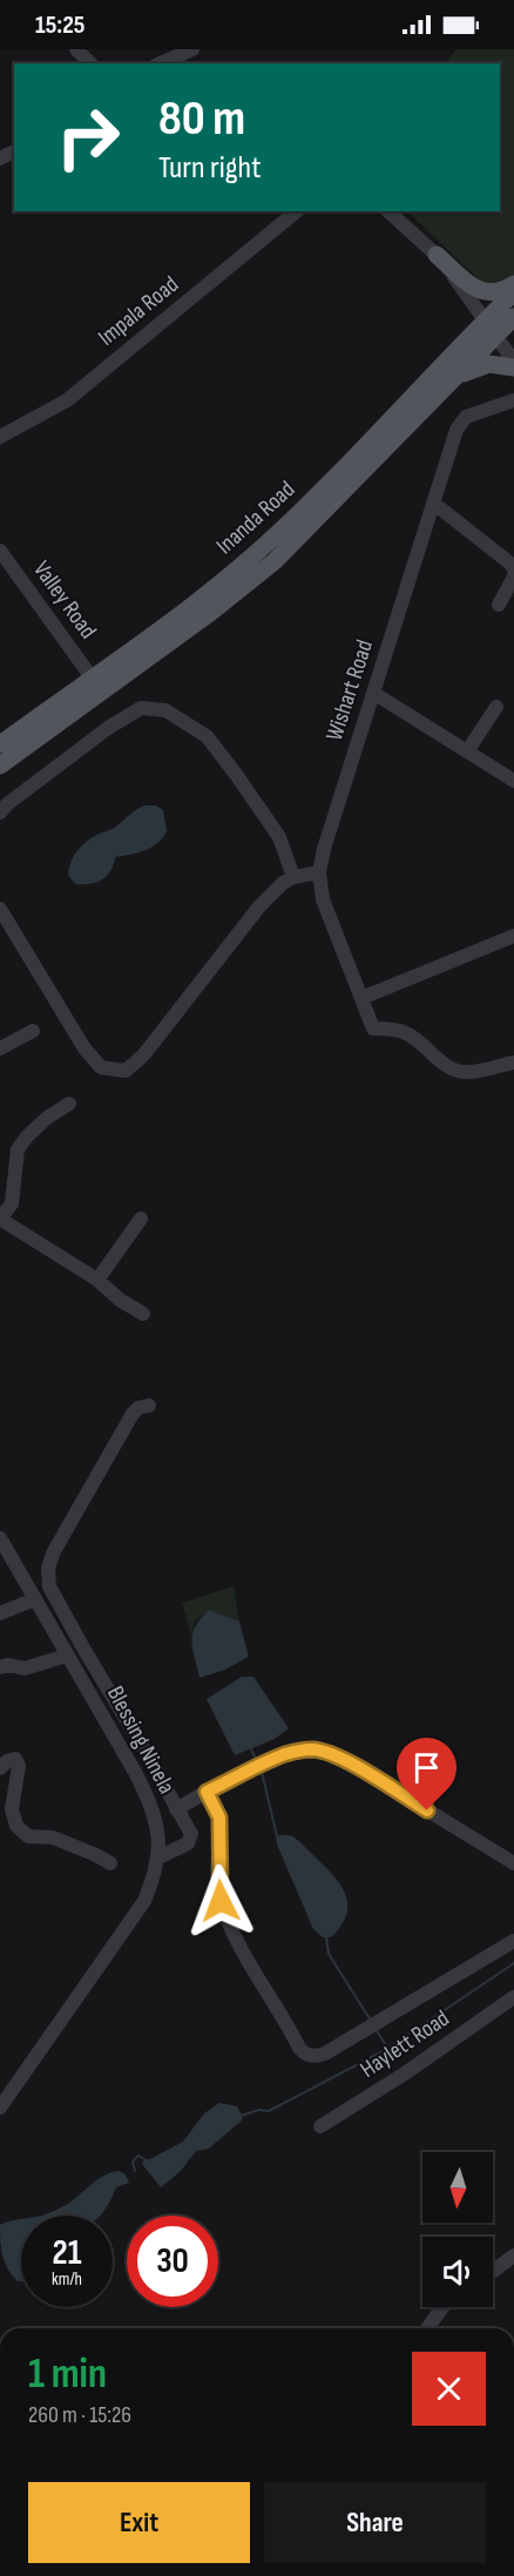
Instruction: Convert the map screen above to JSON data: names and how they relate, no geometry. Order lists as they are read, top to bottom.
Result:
{
  "streets": {
    "main road": ["Inanda Road"],
    "street": [
      "Impala Road",
      "Valley Road",
      "Wishart Road",
      "Blessing Ninela",
      "Haylett Road"
    ]
  },
  "crossings": [
    ["Inanda Road", "Valley Road"]
  ],
  "north": "bottom",
  "page": {
    "status": "15:25",
    "turn": ["80 m", "Turn right"],
    "speed": "21 km/h",
    "limit": "30",
    "heading": ["1 min", "260 m · 15:26"],
    "buttons": ["Exit", "Share"]
  }
}
